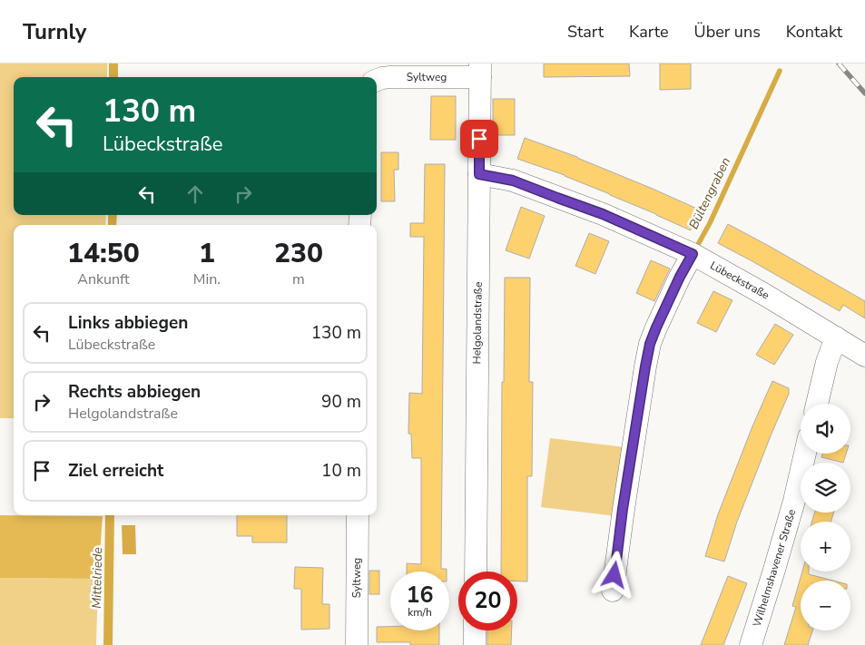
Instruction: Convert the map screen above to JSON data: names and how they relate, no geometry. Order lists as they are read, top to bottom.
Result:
{
  "streets": {
    "street": [
      "Syltweg",
      "Lübeckstraße",
      "Helgolandstraße",
      "Wilhelmshavener Straße"
    ]
  },
  "crossings": [
    ["Syltweg", "Helgolandstraße"],
    ["Lübeckstraße", "Helgolandstraße"]
  ],
  "water": ["Bültengraben", "Mittelriede"],
  "page": {
    "header": "Turnly",
    "nav": [
      "Start",
      "Karte",
      "Über uns",
      "Kontakt"
    ],
    "turn": ["130 m", "Lübeckstraße"],
    "eta": [
      "14:50",
      "Ankunft",
      "1",
      "Min.",
      "230",
      "m"
    ],
    "list": [
      {
        "name": "Links abbiegen",
        "note": "Lübeckstraße",
        "value": "130 m"
      },
      {
        "name": "Rechts abbiegen",
        "note": "Helgolandstraße",
        "value": "90 m"
      },
      {
        "name": "Ziel erreicht",
        "value": "10 m"
      }
    ],
    "map_buttons": ["+", "−"],
    "speed": "16 km/h",
    "limit": "20"
  }
}
